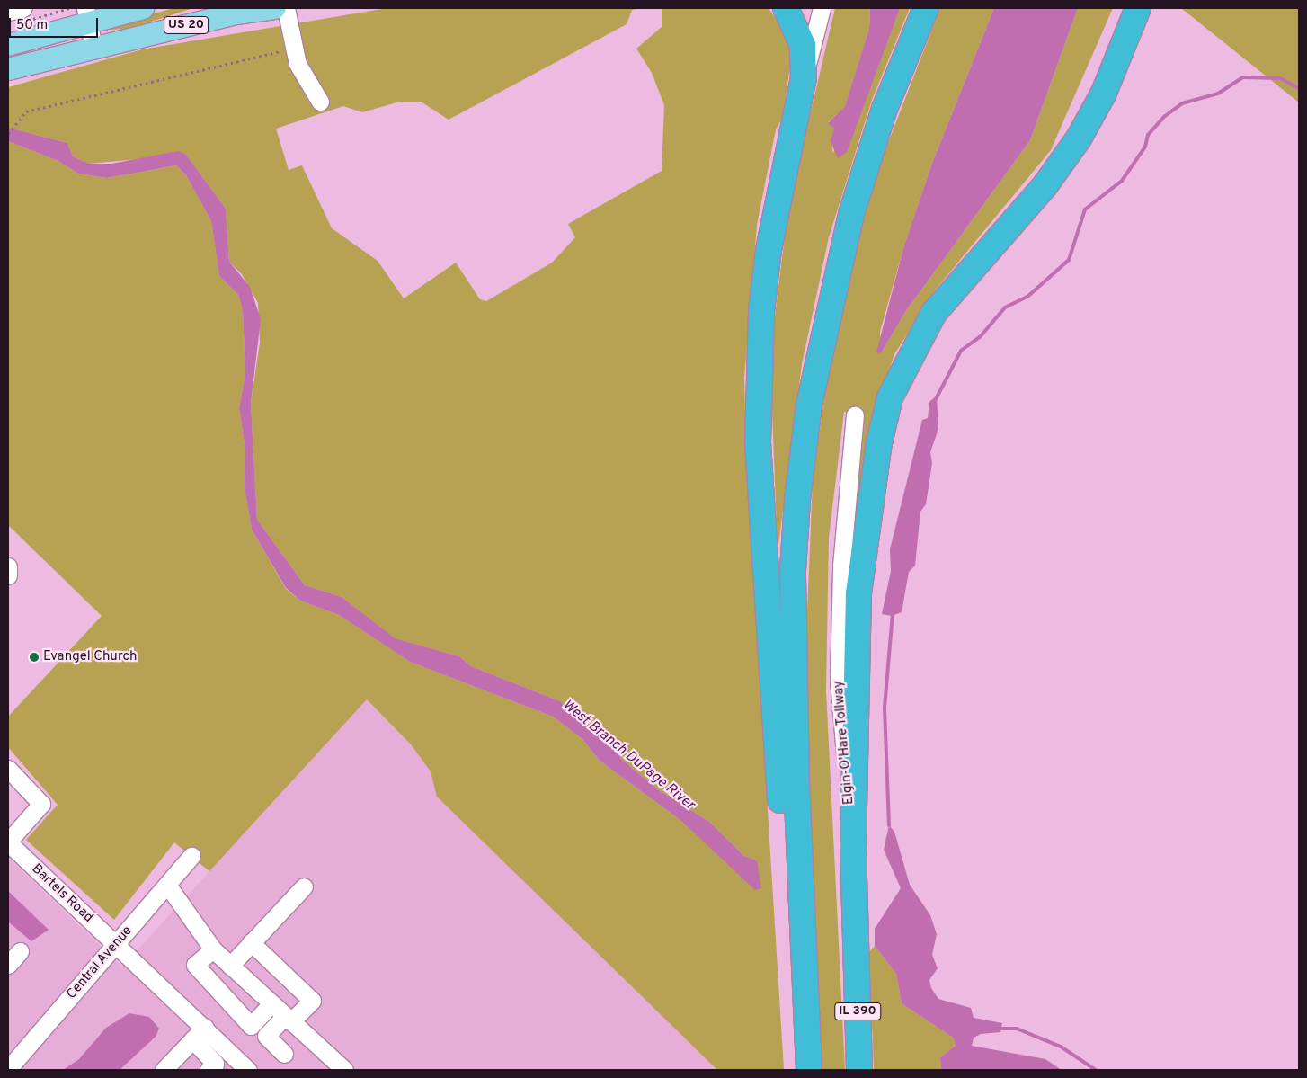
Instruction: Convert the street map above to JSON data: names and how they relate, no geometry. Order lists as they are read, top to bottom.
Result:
{
  "streets": {
    "highway": ["Elgin-O'Hare Tollway", "IL 390"],
    "main road": ["US 20"],
    "street": ["Bartels Road", "Central Avenue"]
  },
  "crossings": [
    ["Bartels Road", "Central Avenue"]
  ],
  "water": ["West Branch DuPage River"],
  "places": ["Evangel Church"],
  "scale_bar": "50 m"
}
